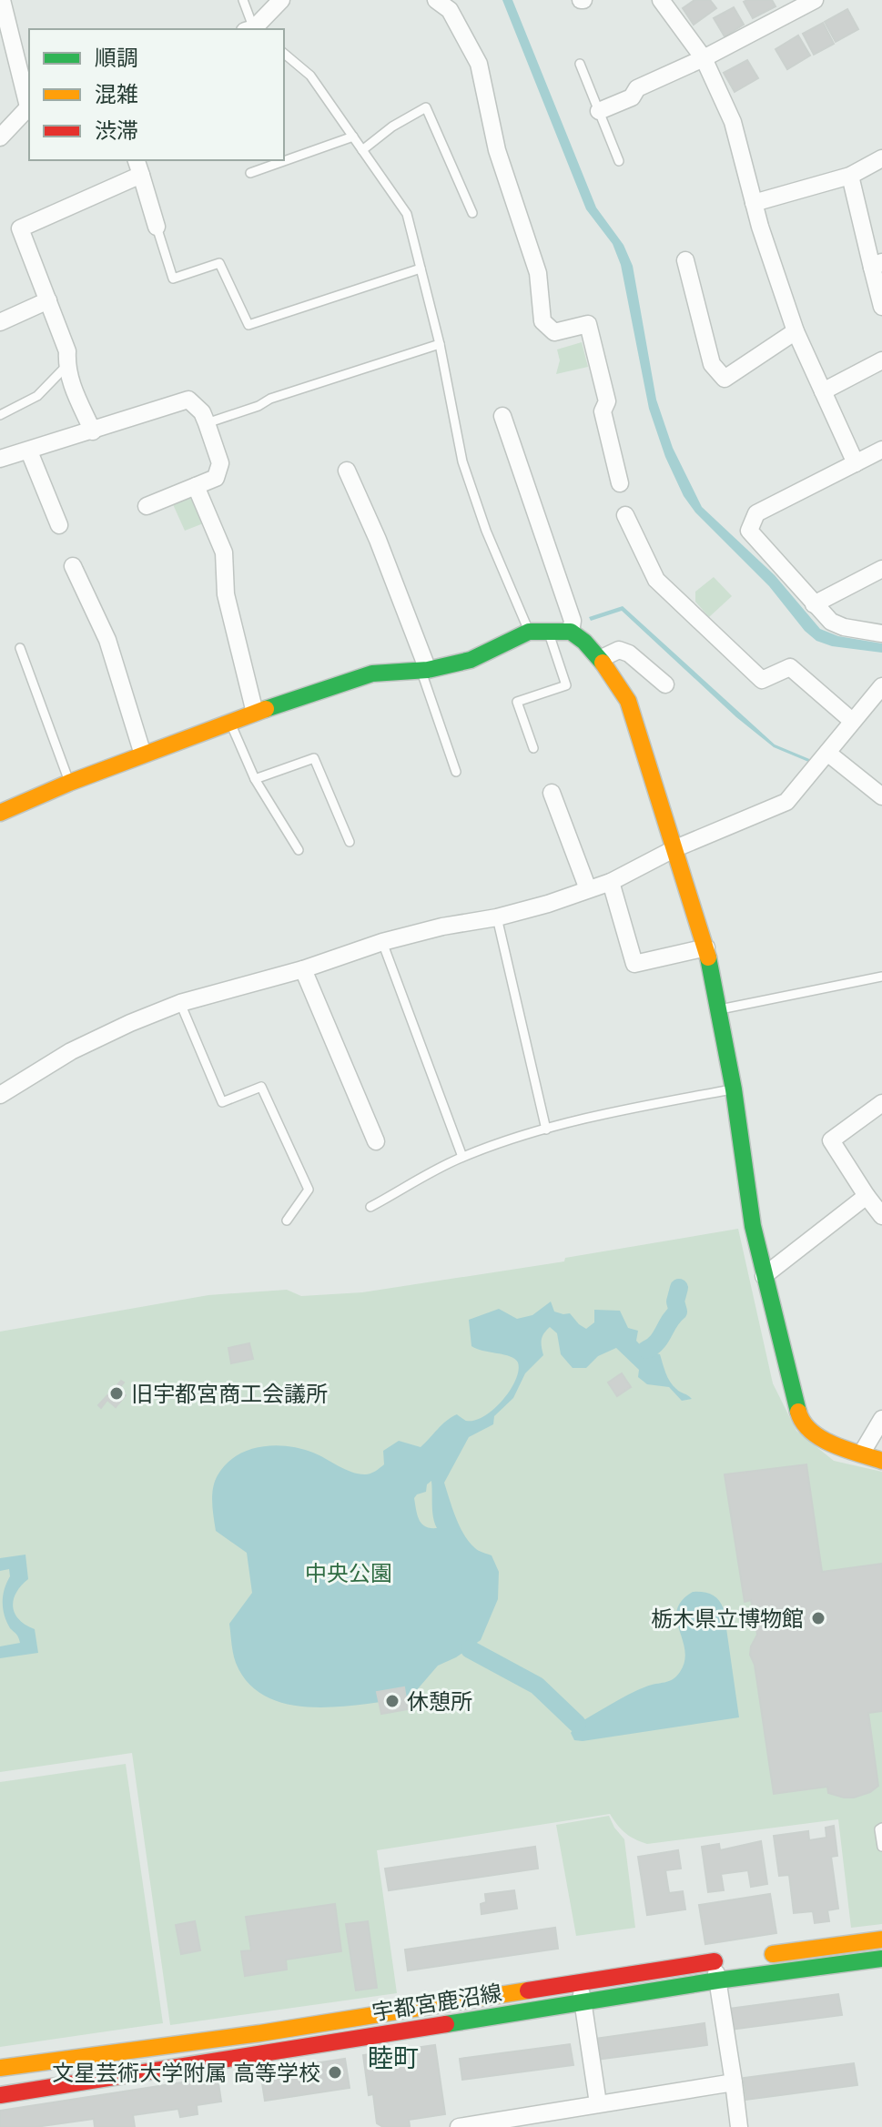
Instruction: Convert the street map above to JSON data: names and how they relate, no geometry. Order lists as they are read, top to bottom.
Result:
{
  "streets": {
    "main road": ["宇都宮鹿沼線"]
  },
  "districts": ["睦町"],
  "parks": ["中央公園"],
  "places": [
    "旧宇都宮商工会議所",
    "栃木県立博物館",
    "休憩所",
    "文星芸術大学附属 高等学校"
  ],
  "legend": ["順調", "混雑", "渋滞"]
}
